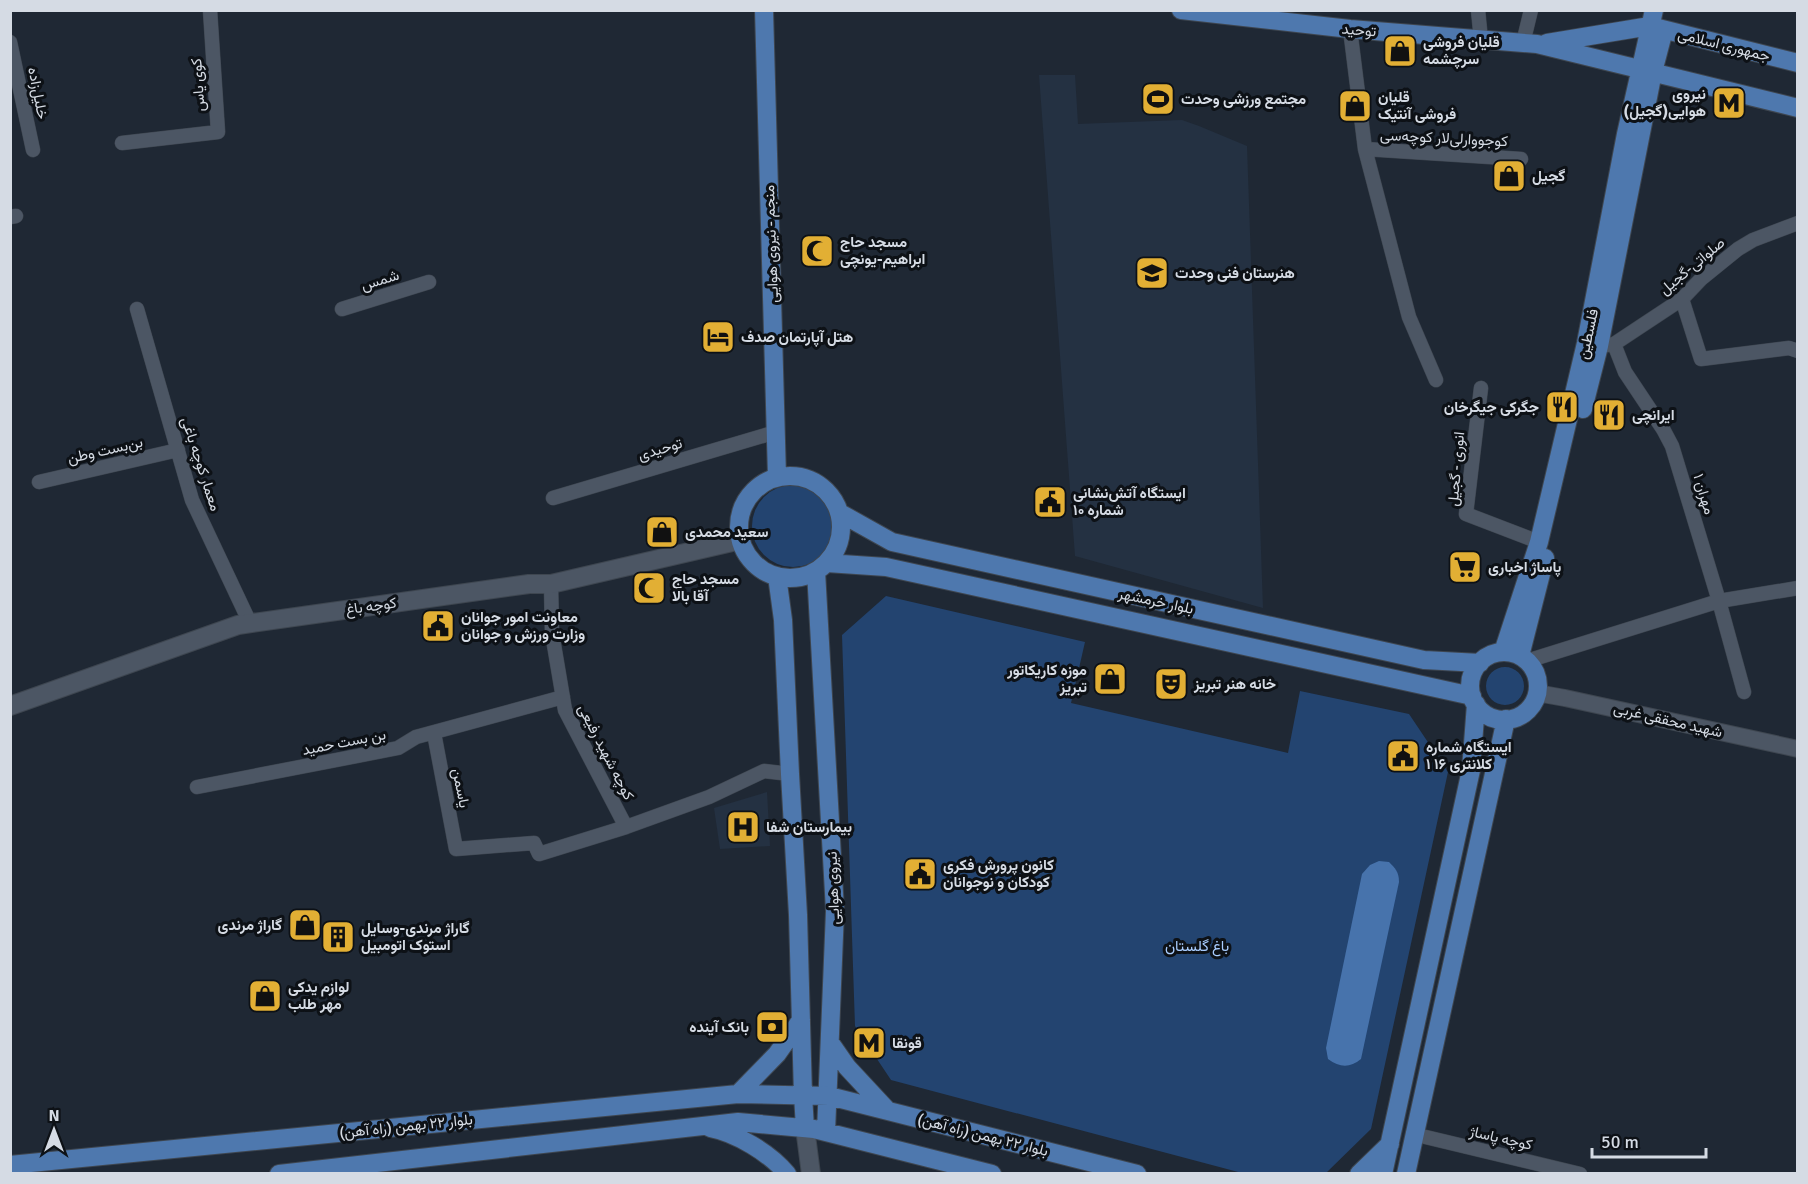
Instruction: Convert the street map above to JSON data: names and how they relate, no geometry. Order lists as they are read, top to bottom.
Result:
{
  "streets": {
    "main road": [
      "توحید",
      "جمهوری اسلامی",
      "منجم - نیروی هوایی",
      "فلسطین",
      "بلوار خرمشهر",
      "کوچه باغ",
      "نیروی هوایی",
      "بلوار ۲۲ بهمن (راه آهن)"
    ],
    "street": [
      "کوی یاس",
      "خلیل‌زاده",
      "کوجووارلی‌لار کوچه‌سی",
      "صلواتی-گجیل",
      "شمس",
      "توحیدی",
      "بن‌بست وطن",
      "معمار کوچه باغی",
      "انوری - گجیل",
      "مهران ۱",
      "شهید محققی غربی",
      "بن بست حمید",
      "کوچه شهید رفیعی",
      "یاسمن",
      "کوچه پاساژ"
    ]
  },
  "crossings": [
    ["جمهوری اسلامی", "فلسطین"],
    ["منجم - نیروی هوایی", "توحیدی"],
    ["منجم - نیروی هوایی", "بلوار خرمشهر"],
    ["منجم - نیروی هوایی", "کوچه باغ"],
    ["منجم - نیروی هوایی", "نیروی هوایی"],
    ["صلواتی-گجیل", "فلسطین"],
    ["صلواتی-گجیل", "مهران ۱"],
    ["فلسطین", "انوری - گجیل"],
    ["فلسطین", "مهران ۱"],
    ["فلسطین", "بلوار خرمشهر"],
    ["فلسطین", "شهید محققی غربی"],
    ["بن‌بست وطن", "معمار کوچه باغی"],
    ["معمار کوچه باغی", "کوچه باغ"],
    ["بلوار خرمشهر", "کوچه باغ"],
    ["بلوار خرمشهر", "شهید محققی غربی"],
    ["بلوار خرمشهر", "نیروی هوایی"],
    ["کوچه باغ", "کوچه شهید رفیعی"],
    ["کوچه باغ", "نیروی هوایی"],
    ["بن بست حمید", "کوچه شهید رفیعی"],
    ["بن بست حمید", "یاسمن"],
    ["کوچه شهید رفیعی", "یاسمن"],
    ["نیروی هوایی", "بلوار ۲۲ بهمن (راه آهن)"]
  ],
  "parks": ["باغ گلستان"],
  "places": {
    "shop": [
      "قلیان فروشی سرچشمه",
      "قلیان فروشی آنتیک",
      "گجیل",
      "سعید محمدی",
      "موزه کاریکاتور تبریز",
      "گاراژ مرندی",
      "لوازم یدکی مهر طلب"
    ],
    "sports": ["مجتمع ورزشی وحدت"],
    "metro station": ["نیروی هوایی(گجیل)", "قونقا"],
    "mosque": ["مسجد حاج ابراهیم-یونچی", "مسجد حاج آقا بالا"],
    "school or university": ["هنرستان فنی وحدت"],
    "hotel": ["هتل آپارتمان صدف"],
    "restaurant": ["جگرکی جیگرخان", "ایرانچی"],
    "public building": [
      "ایستگاه آتش‌نشانی شماره ۱۰",
      "معاونت امور جوانان وزارت ورزش و جوانان",
      "ایستگاه شماره ۱ کلانتری ۱۶",
      "کانون پرورش فکری کودکان و نوجوانان"
    ],
    "supermarket": ["پاساژ اخباری"],
    "theatre": ["خانه هنر تبریز"],
    "hospital": ["بیمارستان شفا"],
    "building": ["گاراژ مرندی-وسایل استوک اتومبیل"],
    "bank": ["بانک آینده"]
  },
  "scale_bar": "50 m",
  "north": "top"
}
